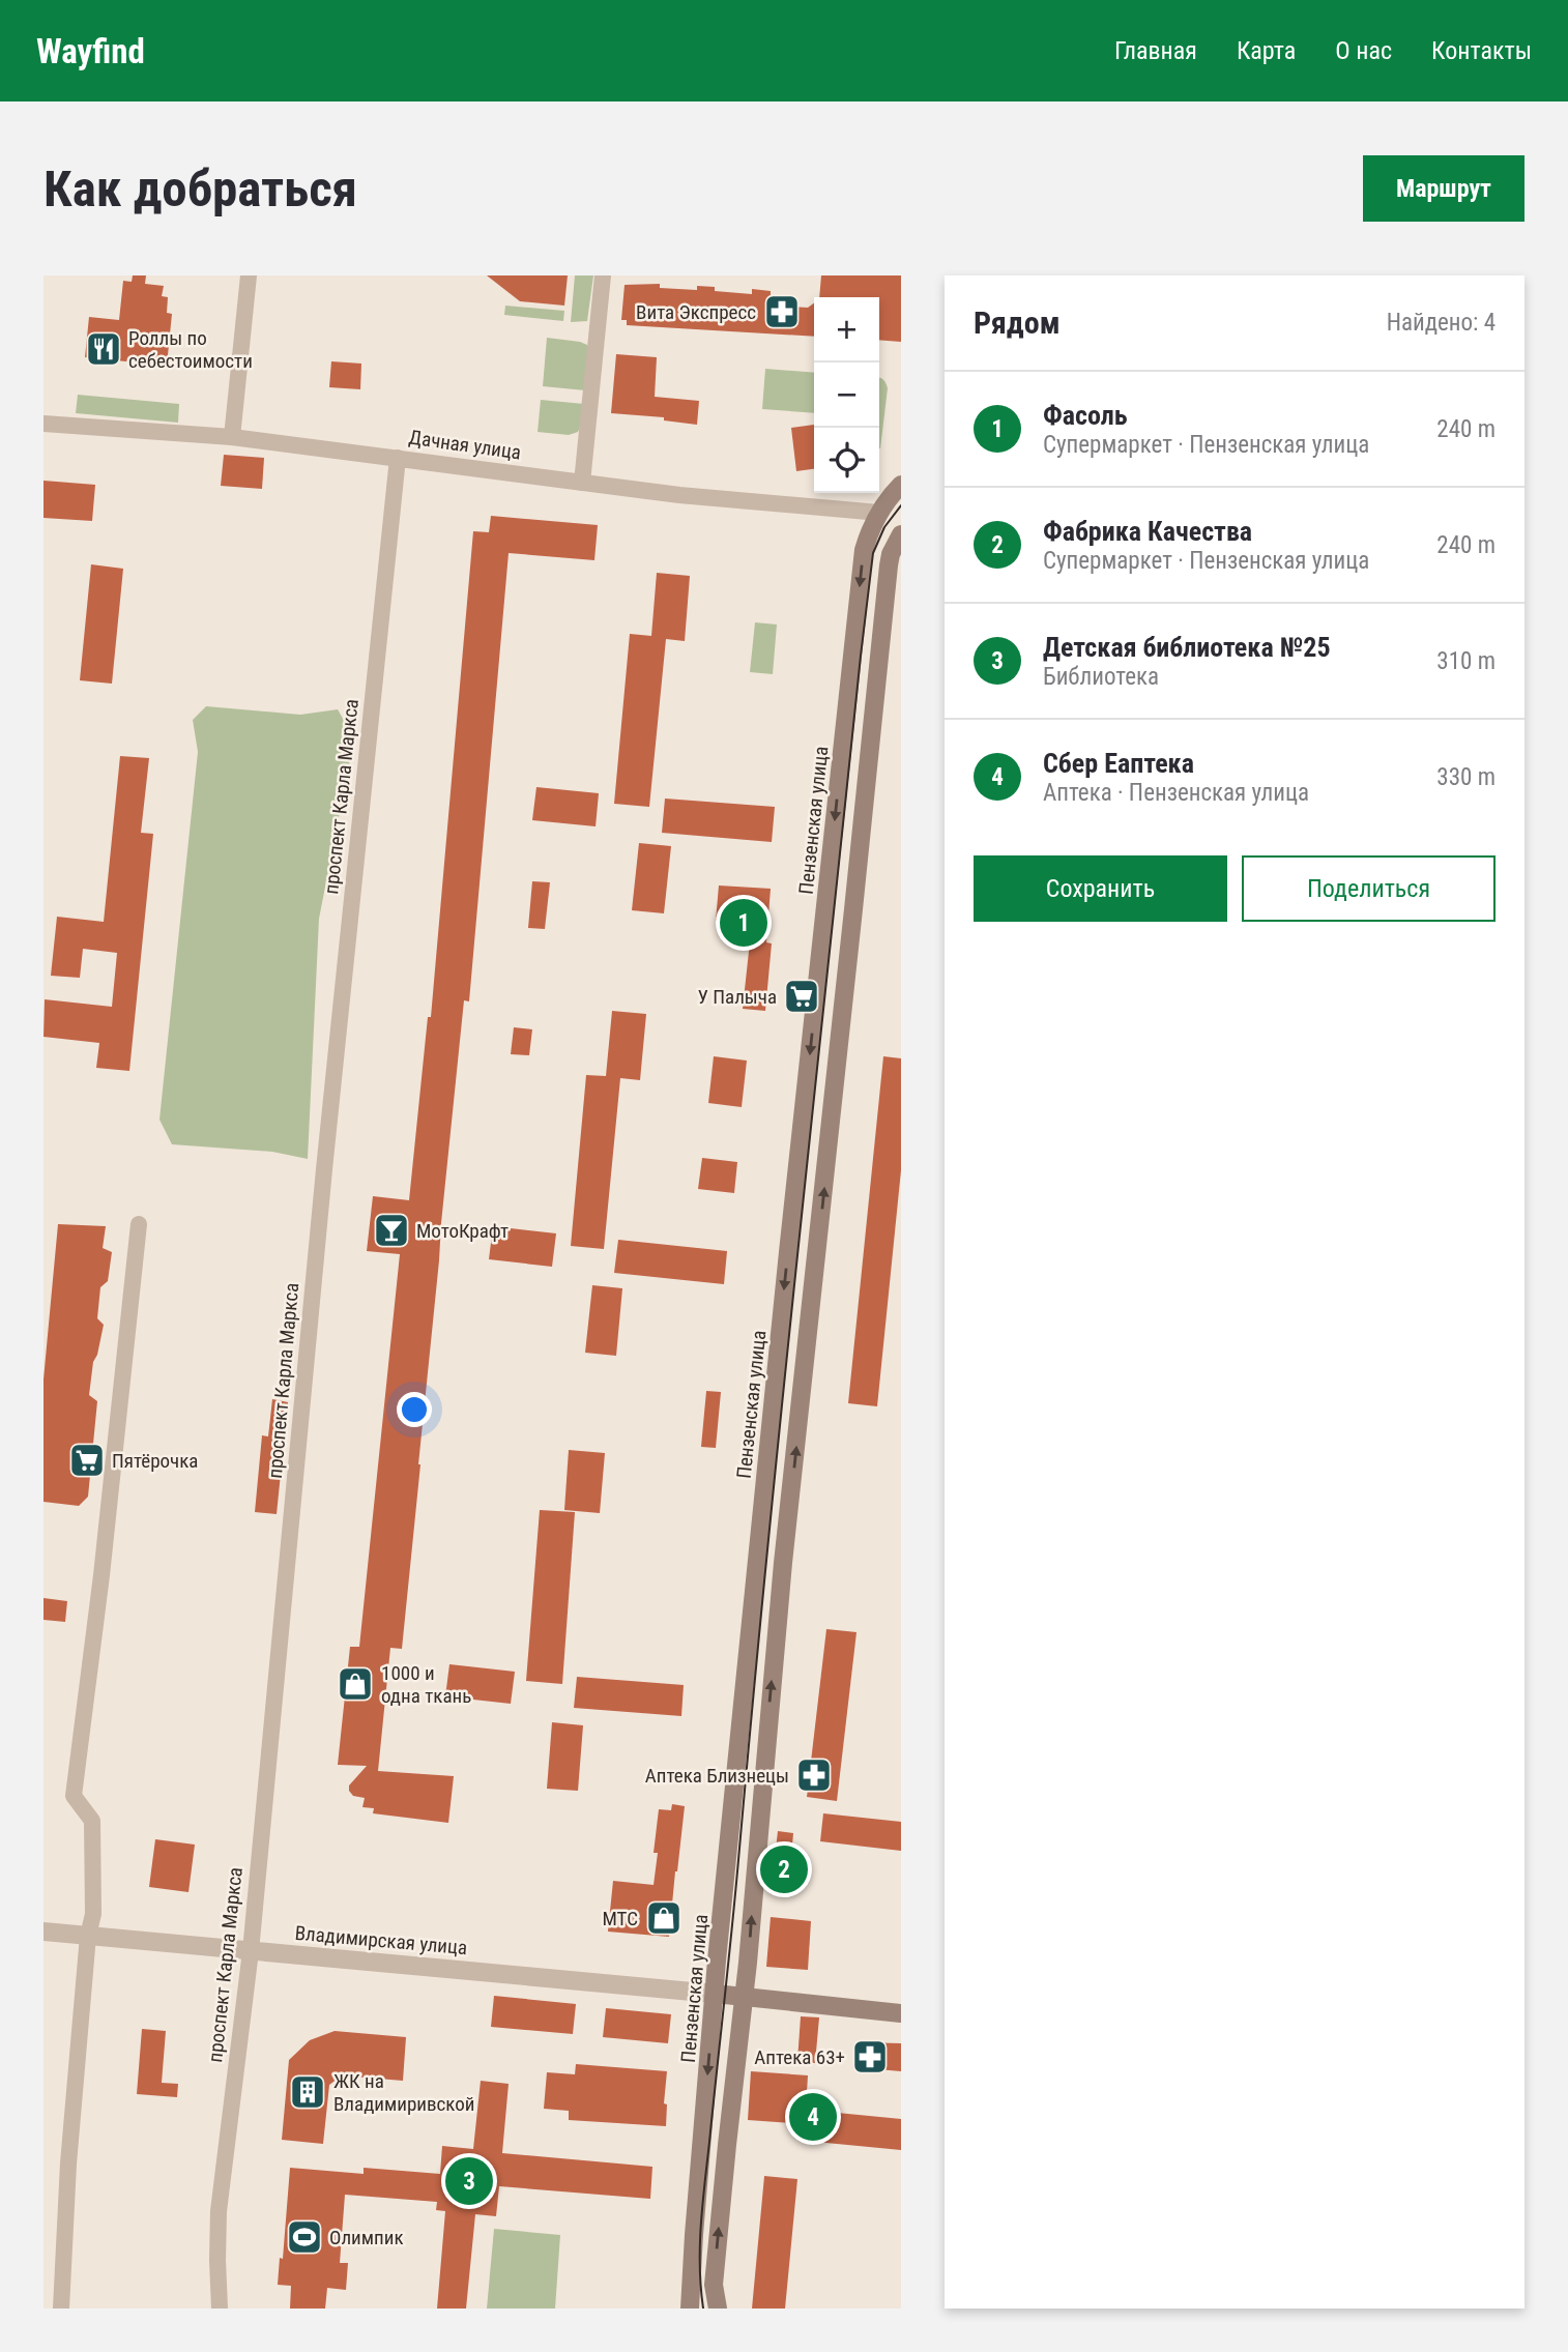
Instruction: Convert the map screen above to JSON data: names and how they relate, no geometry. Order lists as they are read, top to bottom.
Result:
{
  "streets": {
    "main road": ["Пензенская улица"],
    "street": ["Дачная улица", "проспект Карла Маркса", "Владимирская улица"]
  },
  "crossings": [
    ["Дачная улица", "проспект Карла Маркса"],
    ["Дачная улица", "Пензенская улица"],
    ["проспект Карла Маркса", "Владимирская улица"],
    ["Пензенская улица", "Владимирская улица"]
  ],
  "places": {
    "pharmacy": ["Вита Экспресс", "Аптека Близнецы", "Аптека 63+"],
    "restaurant": ["Роллы по себестоимости"],
    "supermarket": ["У Палыча", "Пятёрочка"],
    "bar": ["МотоКрафт"],
    "shop": ["1000 и одна ткань", "МТС"],
    "building": ["ЖК на Владимиривской"],
    "sports": ["Олимпик"]
  },
  "page": {
    "header": "Wayfind",
    "nav": [
      "Главная",
      "Карта",
      "О нас",
      "Контакты"
    ],
    "buttons": [
      "Маршрут",
      ["Сохранить", "Поделиться"]
    ],
    "title": "Как добраться",
    "heading": ["Рядом", "Найдено: 4"],
    "map_buttons": ["+", "−"],
    "list": [
      {
        "mark": "1",
        "name": "Фасоль",
        "note": "Супермаркет · Пензенская улица",
        "value": "240 m"
      },
      {
        "mark": "2",
        "name": "Фабрика Качества",
        "note": "Супермаркет · Пензенская улица",
        "value": "240 m"
      },
      {
        "mark": "3",
        "name": "Детская библиотека №25",
        "note": "Библиотека",
        "value": "310 m"
      },
      {
        "mark": "4",
        "name": "Сбер Еаптека",
        "note": "Аптека · Пензенская улица",
        "value": "330 m"
      }
    ],
    "pins": [
      "1",
      "2",
      "4",
      "3"
    ]
  }
}
